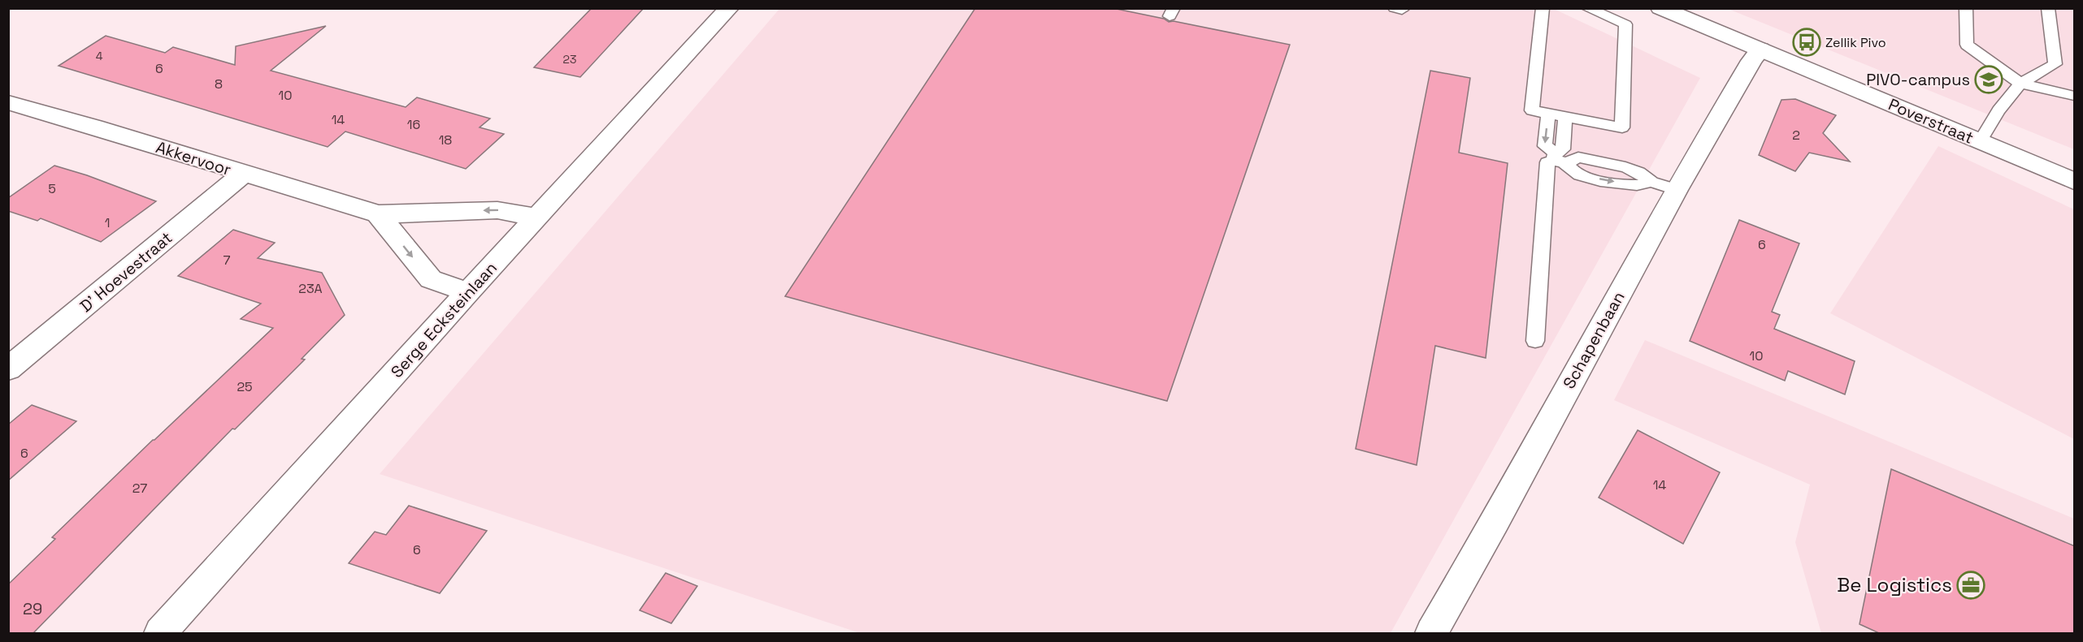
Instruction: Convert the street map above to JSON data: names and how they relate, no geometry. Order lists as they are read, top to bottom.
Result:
{
  "streets": {
    "street": [
      "Poverstraat",
      "Akkervoor",
      "D' Hoevestraat",
      "Serge Ecksteinlaan",
      "Schapenbaan"
    ]
  },
  "crossings": [
    ["Poverstraat", "Schapenbaan"],
    ["Akkervoor", "D' Hoevestraat"],
    ["Akkervoor", "Serge Ecksteinlaan"]
  ],
  "places": {
    "bus stop": ["Zellik Pivo"],
    "school or university": ["PIVO-campus"],
    "office": ["Be Logistics"]
  },
  "house_numbers": [
    "4",
    "23",
    "6",
    "8",
    "10",
    "14",
    "16",
    "2",
    "18",
    "5",
    "1",
    "6",
    "7",
    "23A",
    "10",
    "25",
    "6",
    "14",
    "27",
    "6",
    "29"
  ]
}
